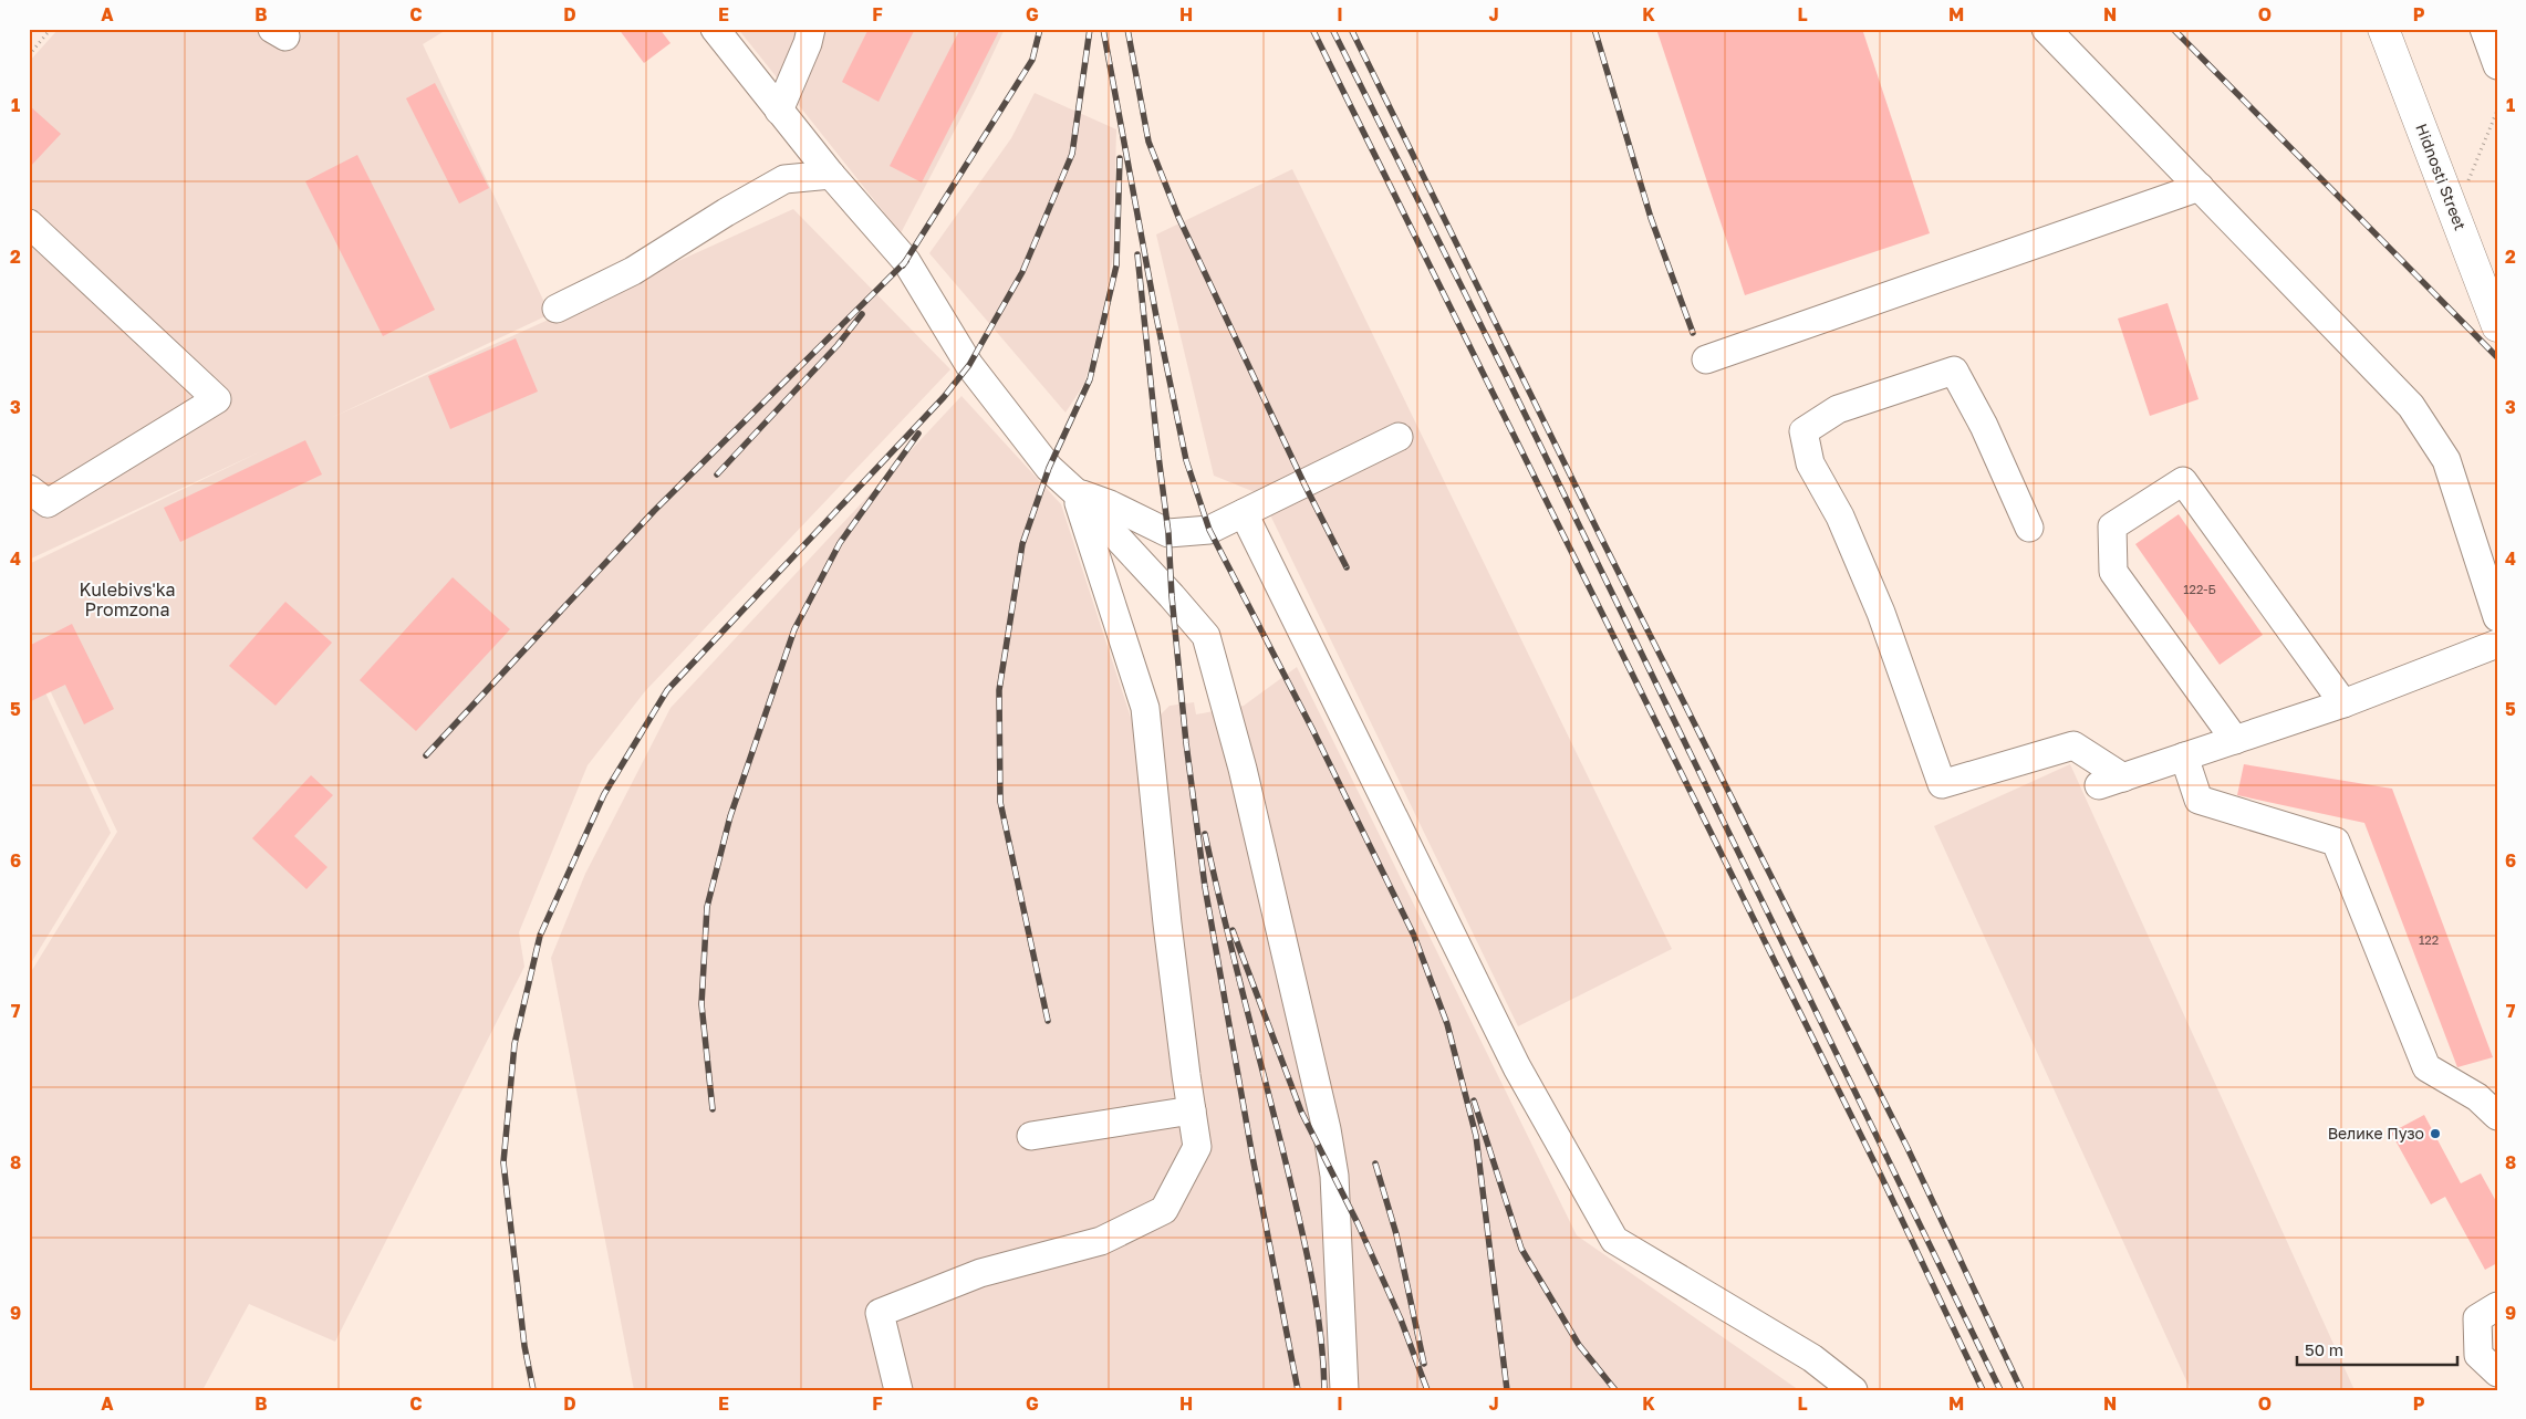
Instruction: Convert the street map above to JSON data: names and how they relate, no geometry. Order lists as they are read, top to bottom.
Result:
{
  "streets": {
    "main road": ["Hidnosti Street"]
  },
  "districts": ["Kulebivsʹka Promzona"],
  "places": ["Велике Пузо"],
  "house_numbers": ["122-Б", "122"],
  "scale_bar": "50 m",
  "grid": {
    "columns": [
      "A",
      "B",
      "C",
      "D",
      "E",
      "F",
      "G",
      "H",
      "I",
      "J",
      "K",
      "L",
      "M",
      "N",
      "O",
      "P"
    ],
    "rows": [
      "1",
      "2",
      "3",
      "4",
      "5",
      "6",
      "7",
      "8",
      "9"
    ]
  }
}
